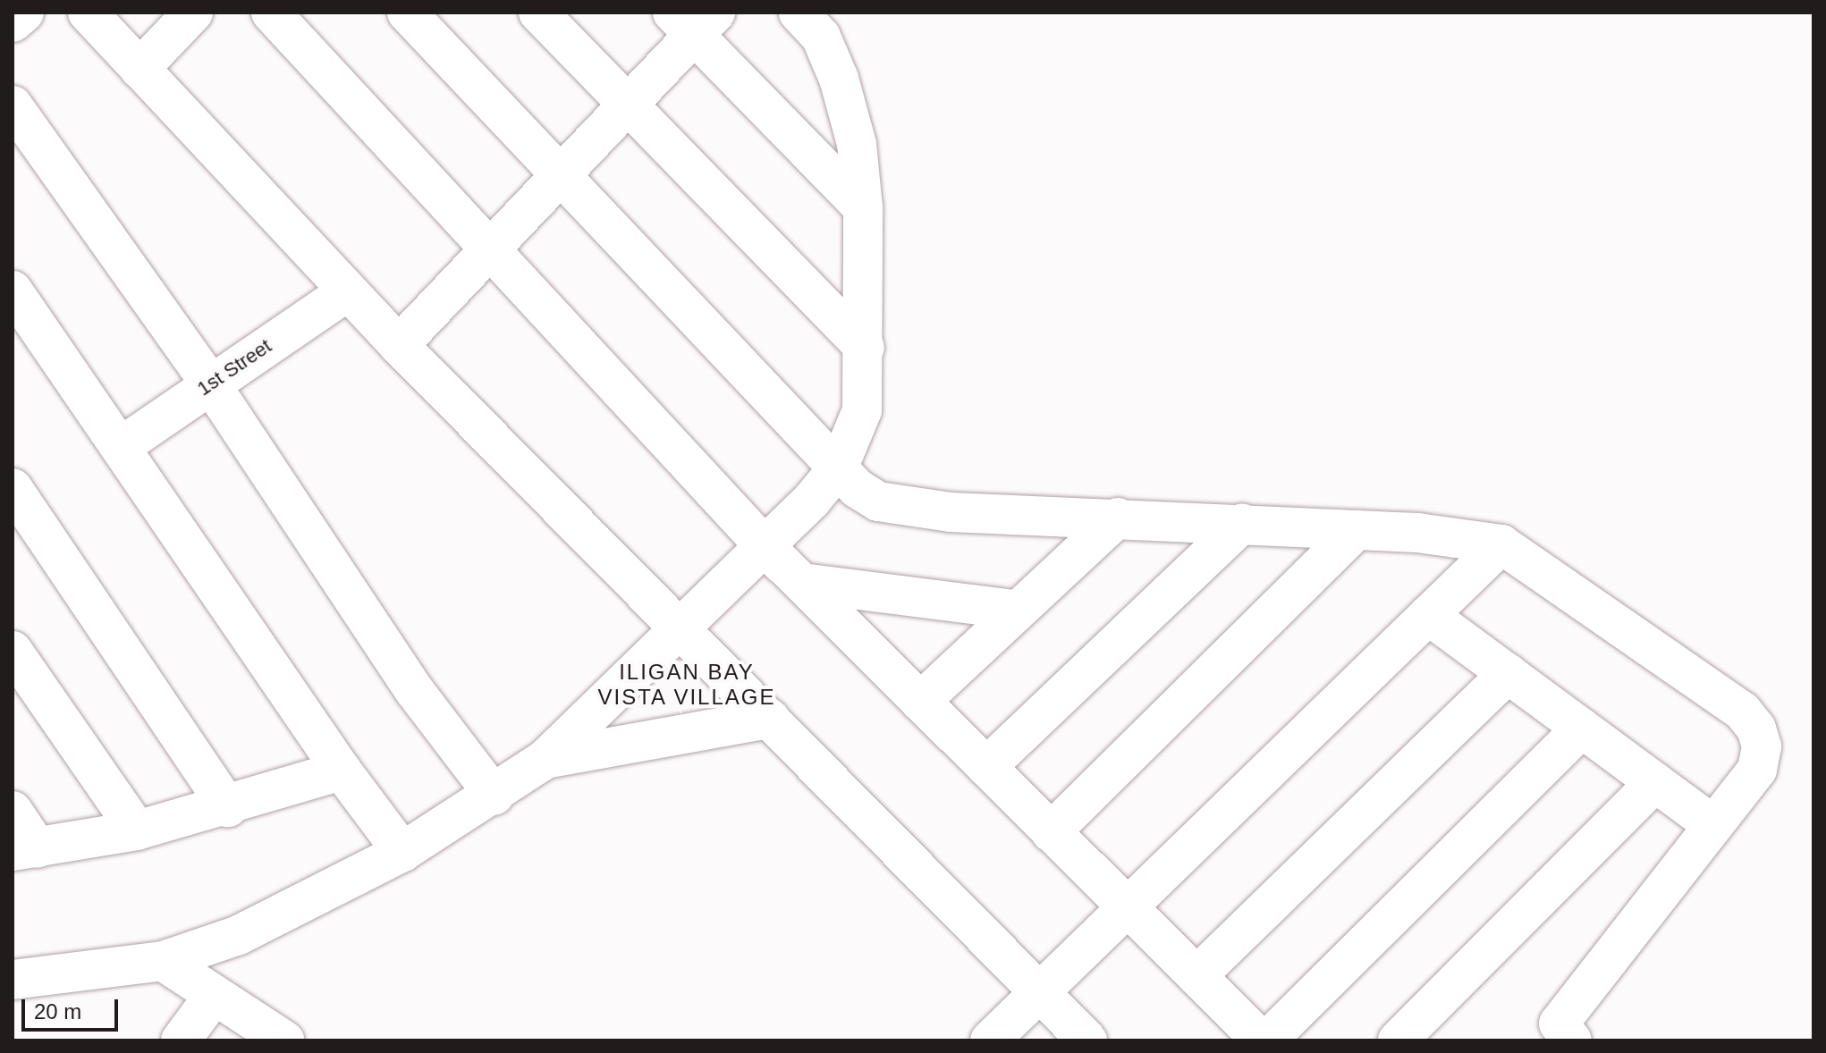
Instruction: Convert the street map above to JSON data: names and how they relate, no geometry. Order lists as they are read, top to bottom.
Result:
{
  "streets": {
    "street": ["1st Street"]
  },
  "districts": ["ILIGAN BAY VISTA VILLAGE"],
  "scale_bar": "20 m"
}
